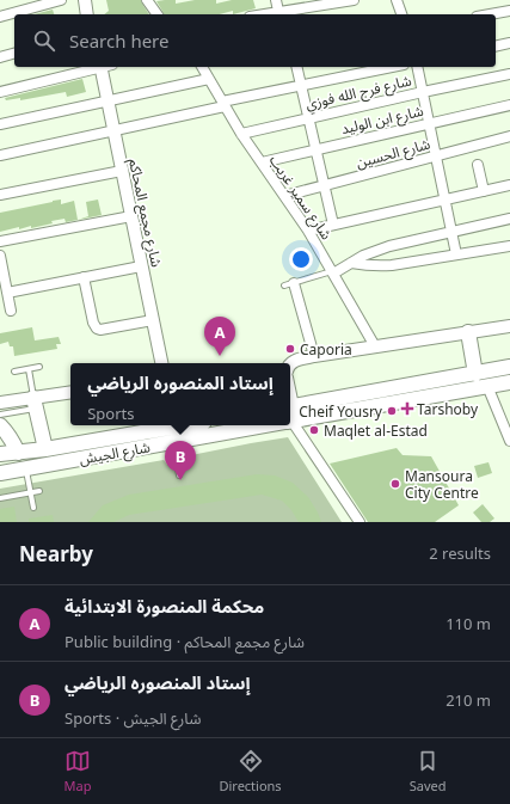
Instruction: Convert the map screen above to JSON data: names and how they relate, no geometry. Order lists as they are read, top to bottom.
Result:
{
  "streets": {
    "main road": ["شارع الجيش"],
    "street": [
      "شارع فرج الله فوزي",
      "شارع ابن الوليد",
      "شارع الحسين",
      "شارع سمير غريب",
      "شارع مجمع المحاكم"
    ]
  },
  "crossings": [
    ["شارع فرج الله فوزي", "شارع سمير غريب"],
    ["شارع ابن الوليد", "شارع سمير غريب"],
    ["شارع الحسين", "شارع سمير غريب"]
  ],
  "places": {
    "other": [
      "Caporia",
      "Cheif Yousry",
      "Maqlet al-Estad",
      "Mansoura City Centre"
    ],
    "health": ["Tarshoby"]
  },
  "page": {
    "search": "Search here",
    "pins": ["A", "B"],
    "popup": ["إستاد المنصوره الرياضي", "Sports"],
    "heading": ["Nearby", "2 results"],
    "list": [
      {
        "mark": "A",
        "name": "محكمة المنصورة الابتدائية",
        "note": "Public building · شارع مجمع المحاكم",
        "value": "110 m"
      },
      {
        "mark": "B",
        "name": "إستاد المنصوره الرياضي",
        "note": "Sports · شارع الجيش",
        "value": "210 m"
      }
    ],
    "nav": ["Map", "Directions", "Saved"]
  }
}
